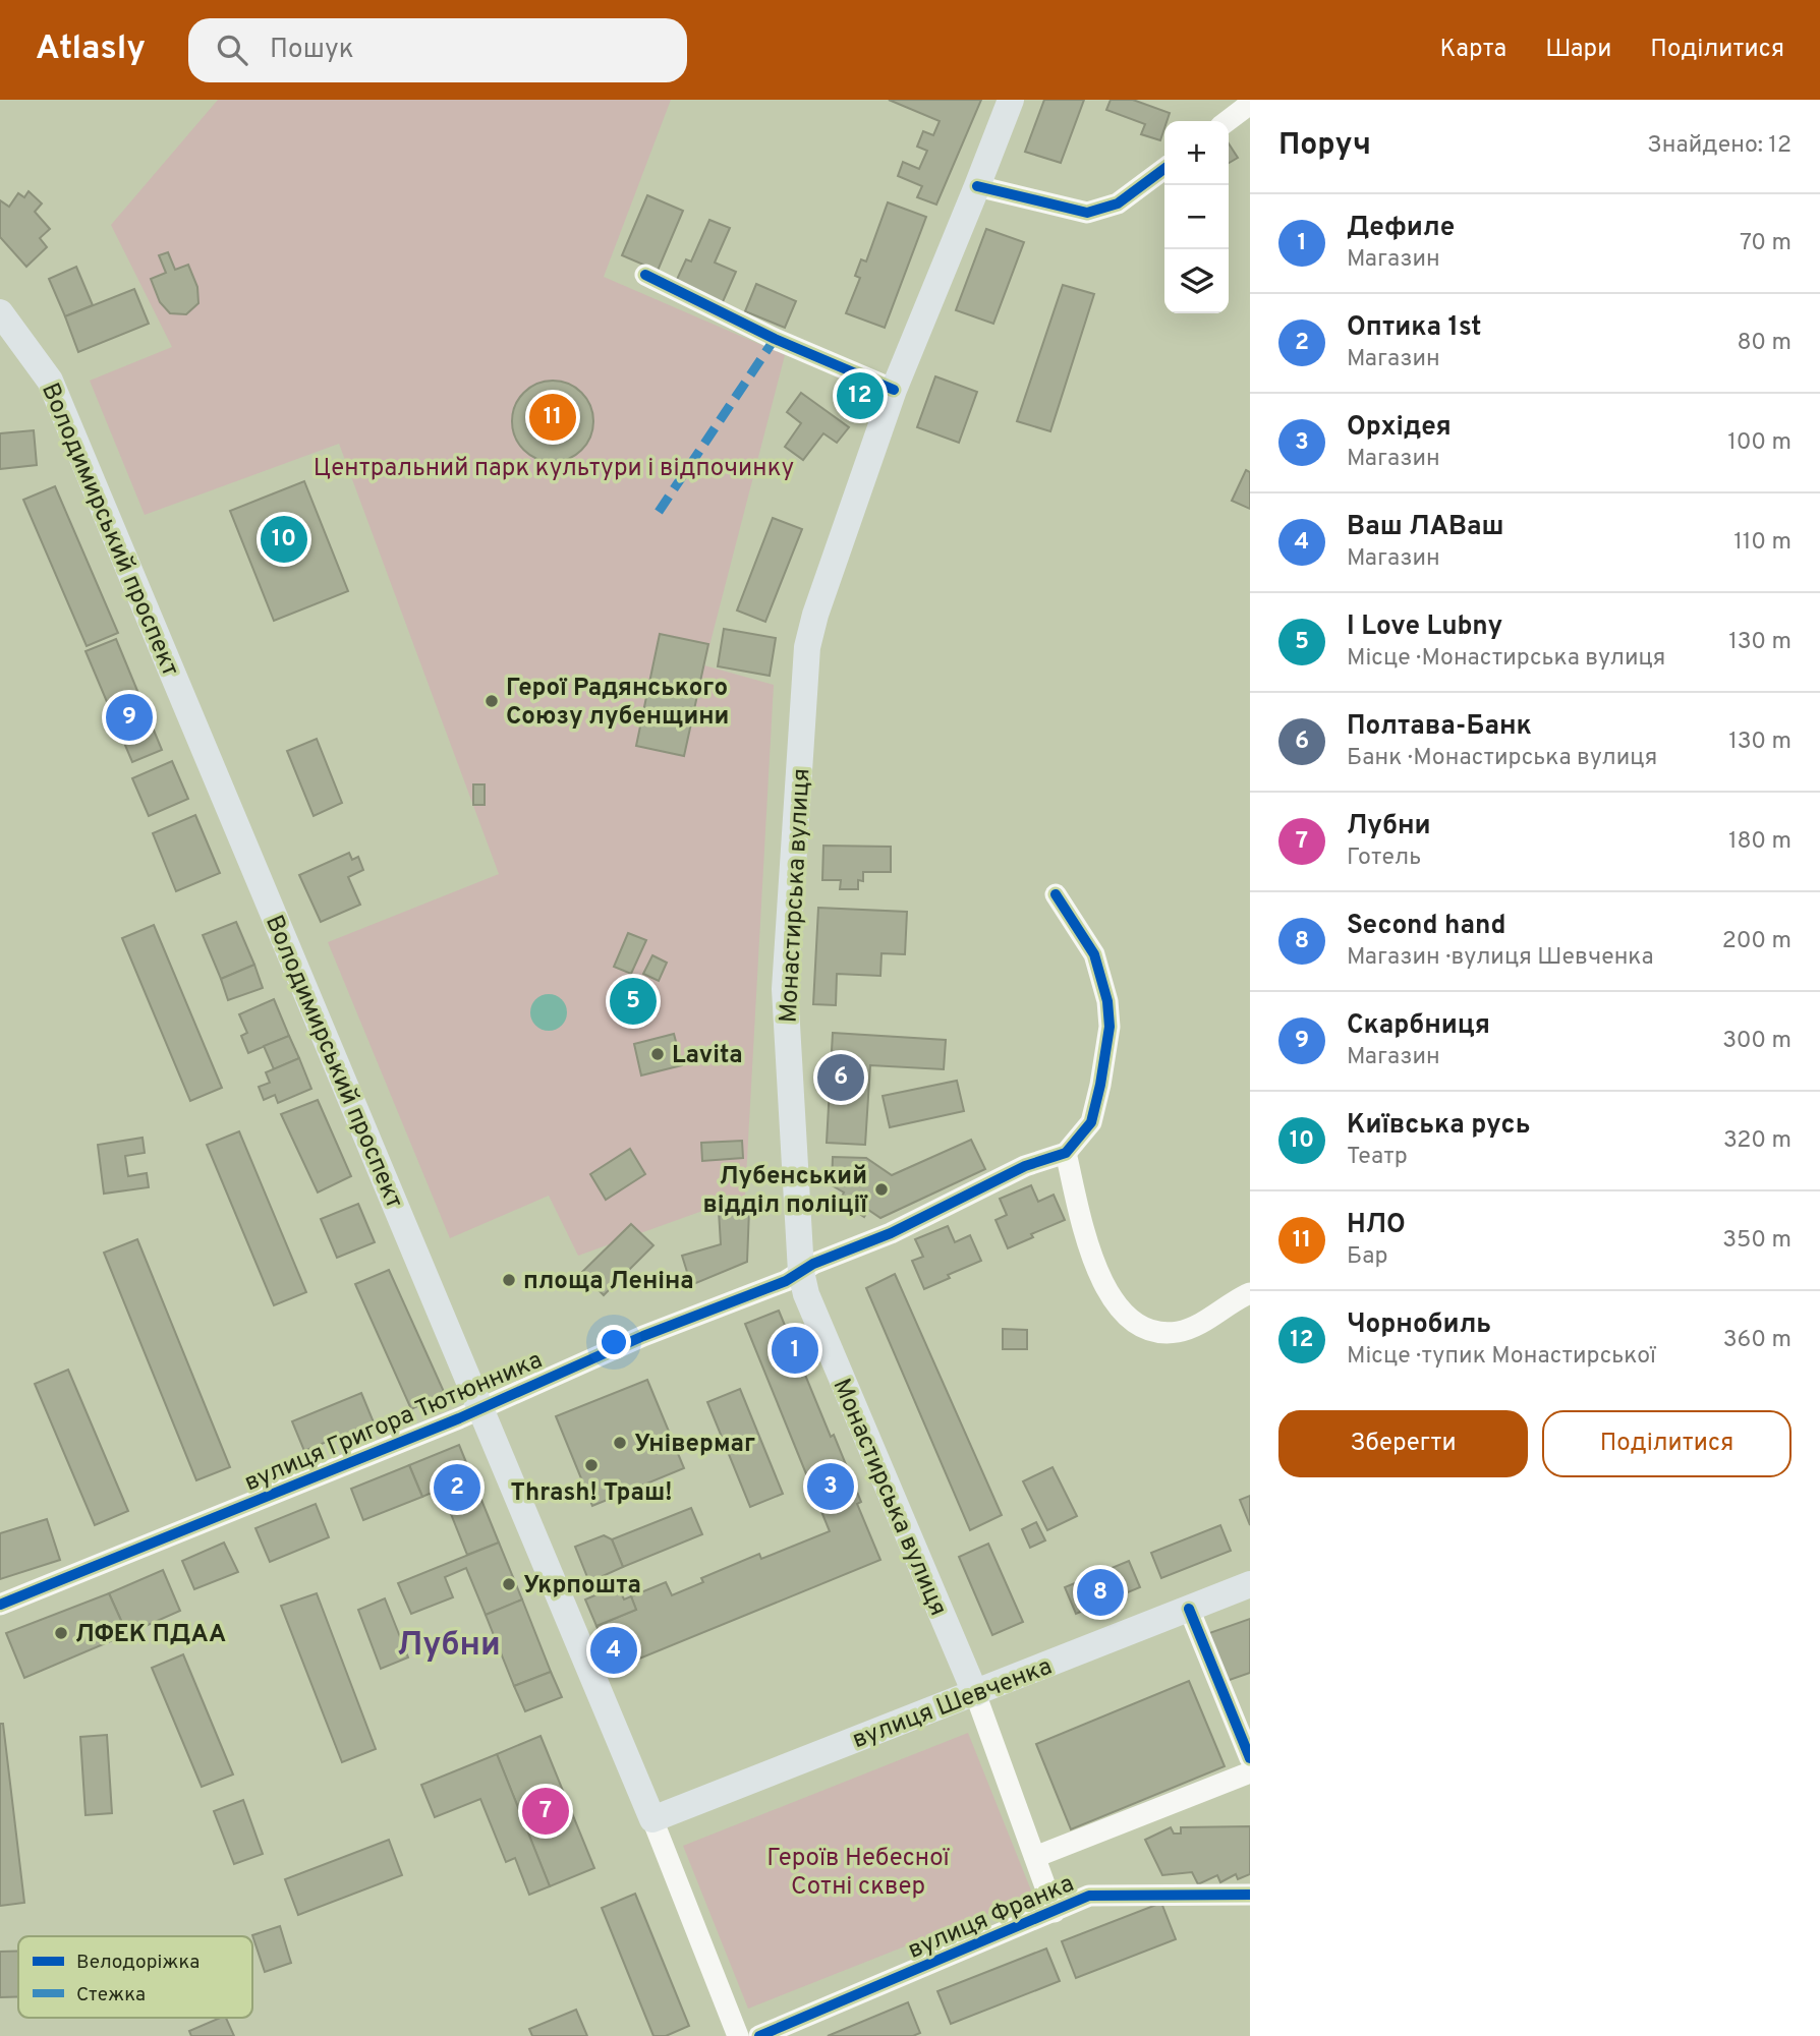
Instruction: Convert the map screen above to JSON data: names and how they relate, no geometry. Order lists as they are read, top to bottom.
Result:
{
  "streets": {
    "main road": ["Володимирський проспект", "Монастирська вулиця", "вулиця Шевченка"],
    "street": ["вулиця Григора Тютюнника", "вулиця Франка"]
  },
  "crossings": [
    ["Володимирський проспект", "вулиця Григора Тютюнника"],
    ["Володимирський проспект", "вулиця Шевченка"],
    ["Монастирська вулиця", "вулиця Григора Тютюнника"],
    ["Монастирська вулиця", "вулиця Шевченка"]
  ],
  "districts": ["Лубни"],
  "parks": ["Центральний парк культури і відпочинку", "Героїв Небесної Сотні сквер"],
  "places": [
    "Герої Радянського Союзу лубенщини",
    "Lavita",
    "Лубенський відділ поліції",
    "площа Леніна",
    "Універмаг",
    "Thrash! Траш!",
    "Укрпошта",
    "ЛФЕК ПДАА"
  ],
  "legend": ["Велодоріжка", "Стежка"],
  "page": {
    "header": "Atlasly",
    "search": "Пошук",
    "nav": ["Карта", "Шари", "Поділитися"],
    "heading": ["Поруч", "Знайдено: 12"],
    "map_buttons": ["+", "−"],
    "list": [
      {
        "mark": "1",
        "name": "Дефиле",
        "note": "Магазин",
        "value": "70 m"
      },
      {
        "mark": "2",
        "name": "Оптика 1st",
        "note": "Магазин",
        "value": "80 m"
      },
      {
        "mark": "3",
        "name": "Орхідея",
        "note": "Магазин",
        "value": "100 m"
      },
      {
        "mark": "4",
        "name": "Ваш ЛАВаш",
        "note": "Магазин",
        "value": "110 m"
      },
      {
        "mark": "5",
        "name": "I Love Lubny",
        "note": "Місце · Монастирська вулиця",
        "value": "130 m"
      },
      {
        "mark": "6",
        "name": "Полтава-Банк",
        "note": "Банк · Монастирська вулиця",
        "value": "130 m"
      },
      {
        "mark": "7",
        "name": "Лубни",
        "note": "Готель",
        "value": "180 m"
      },
      {
        "mark": "8",
        "name": "Second hand",
        "note": "Магазин · вулиця Шевченка",
        "value": "200 m"
      },
      {
        "mark": "9",
        "name": "Скарбниця",
        "note": "Магазин",
        "value": "300 m"
      },
      {
        "mark": "10",
        "name": "Київська русь",
        "note": "Театр",
        "value": "320 m"
      },
      {
        "mark": "11",
        "name": "НЛО",
        "note": "Бар",
        "value": "350 m"
      },
      {
        "mark": "12",
        "name": "Чорнобиль",
        "note": "Місце · тупик Монастирської",
        "value": "360 m"
      }
    ],
    "pins": [
      "12",
      "11",
      "10",
      "9",
      "5",
      "6",
      "1",
      "3",
      "2",
      "8",
      "4",
      "7"
    ],
    "buttons": ["Зберегти", "Поділитися"]
  }
}
